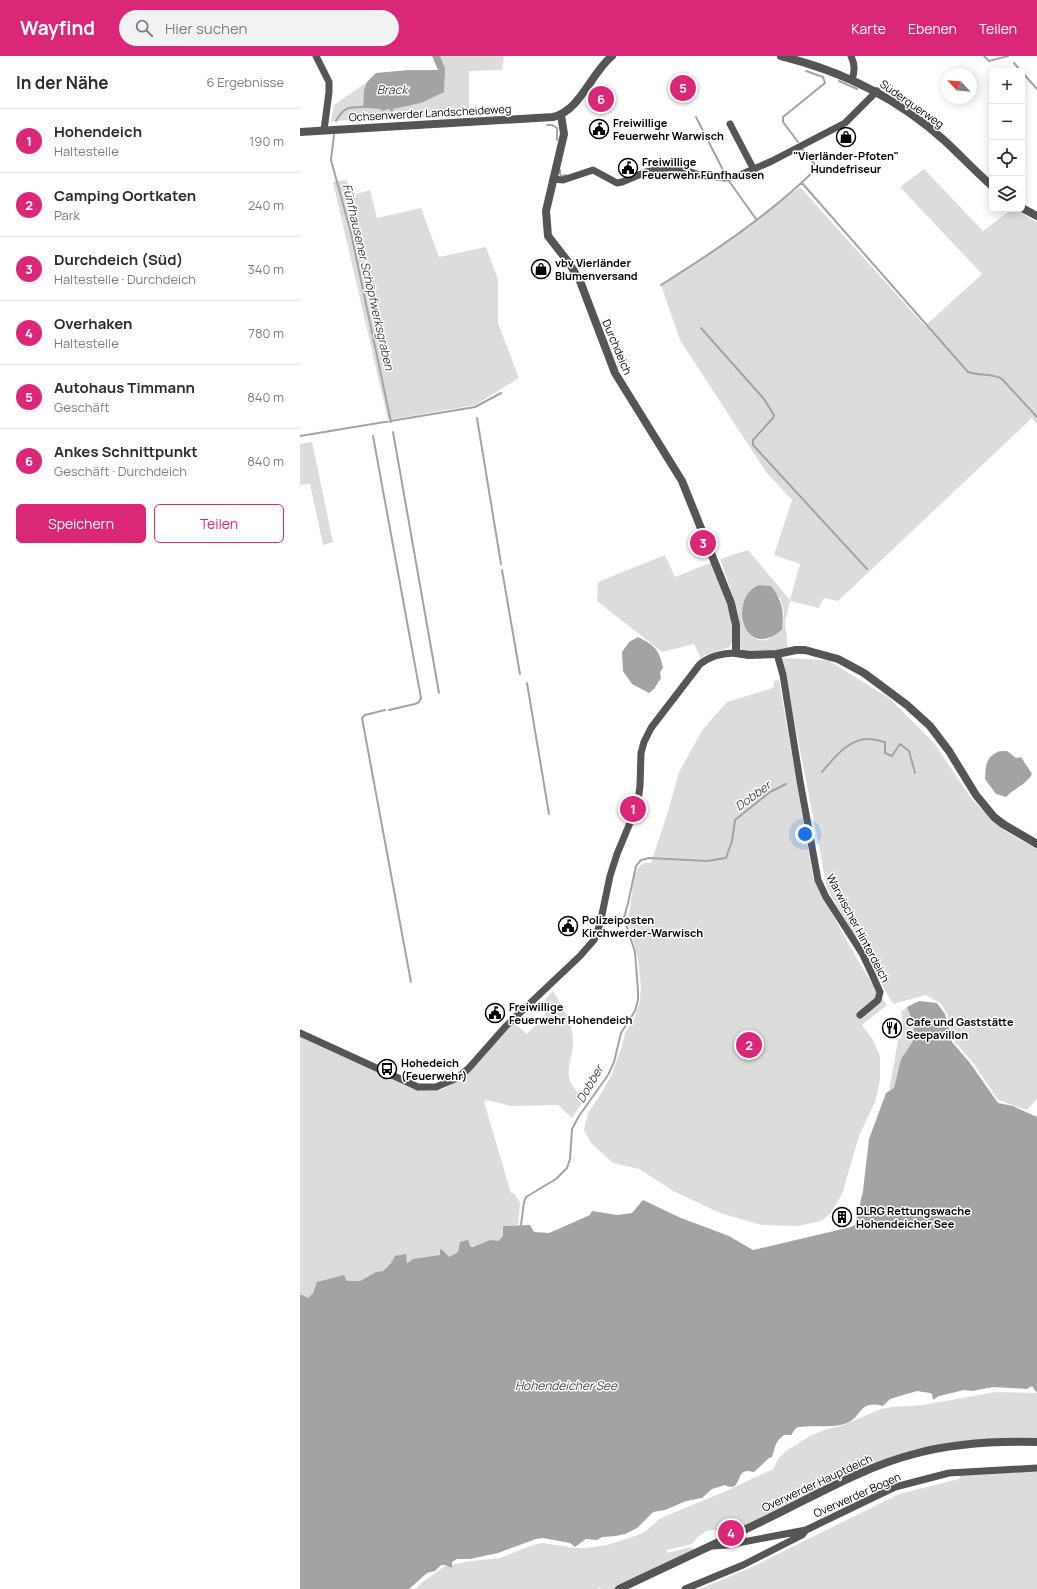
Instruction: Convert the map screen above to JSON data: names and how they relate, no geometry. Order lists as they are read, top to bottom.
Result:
{
  "streets": {
    "street": [
      "Süderquerweg",
      "Ochsenwerder Landscheideweg",
      "Durchdeich",
      "Warwischer Hinterdeich",
      "Overwerder Hauptdeich",
      "Overwerder Bogen"
    ]
  },
  "crossings": [
    ["Ochsenwerder Landscheideweg", "Durchdeich"],
    ["Overwerder Hauptdeich", "Overwerder Bogen"]
  ],
  "water": [
    "Brack",
    "Fünfhausener Schöpfwerksgraben",
    "Dobber",
    "Hohendeicher See"
  ],
  "places": {
    "public building": [
      "Freiwillige Feuerwehr Warwisch",
      "Freiwillige Feuerwehr Fünfhausen",
      "Polizeiposten Kirchwerder-Warwisch",
      "Freiwillige Feuerwehr Hohendeich"
    ],
    "shop": ["\"Vierländer-Pfoten\" Hundefriseur", "vbv Vierländer Blumenversand"],
    "restaurant": ["Cafe und Gaststätte Seepavillon"],
    "bus stop": ["Hohedeich (Feuerwehr)"],
    "building": ["DLRG Rettungswache Hohendeicher See"]
  },
  "north": "top left",
  "page": {
    "header": "Wayfind",
    "search": "Hier suchen",
    "nav": ["Karte", "Ebenen", "Teilen"],
    "heading": ["In der Nähe", "6 Ergebnisse"],
    "map_buttons": ["+", "−"],
    "pins": [
      "5",
      "6",
      "3",
      "1",
      "2",
      "4"
    ],
    "list": [
      {
        "mark": "1",
        "name": "Hohendeich",
        "note": "Haltestelle",
        "value": "190 m"
      },
      {
        "mark": "2",
        "name": "Camping Oortkaten",
        "note": "Park",
        "value": "240 m"
      },
      {
        "mark": "3",
        "name": "Durchdeich (Süd)",
        "note": "Haltestelle · Durchdeich",
        "value": "340 m"
      },
      {
        "mark": "4",
        "name": "Overhaken",
        "note": "Haltestelle",
        "value": "780 m"
      },
      {
        "mark": "5",
        "name": "Autohaus Timmann",
        "note": "Geschäft",
        "value": "840 m"
      },
      {
        "mark": "6",
        "name": "Ankes Schnittpunkt",
        "note": "Geschäft · Durchdeich",
        "value": "840 m"
      }
    ],
    "buttons": ["Speichern", "Teilen"]
  }
}
